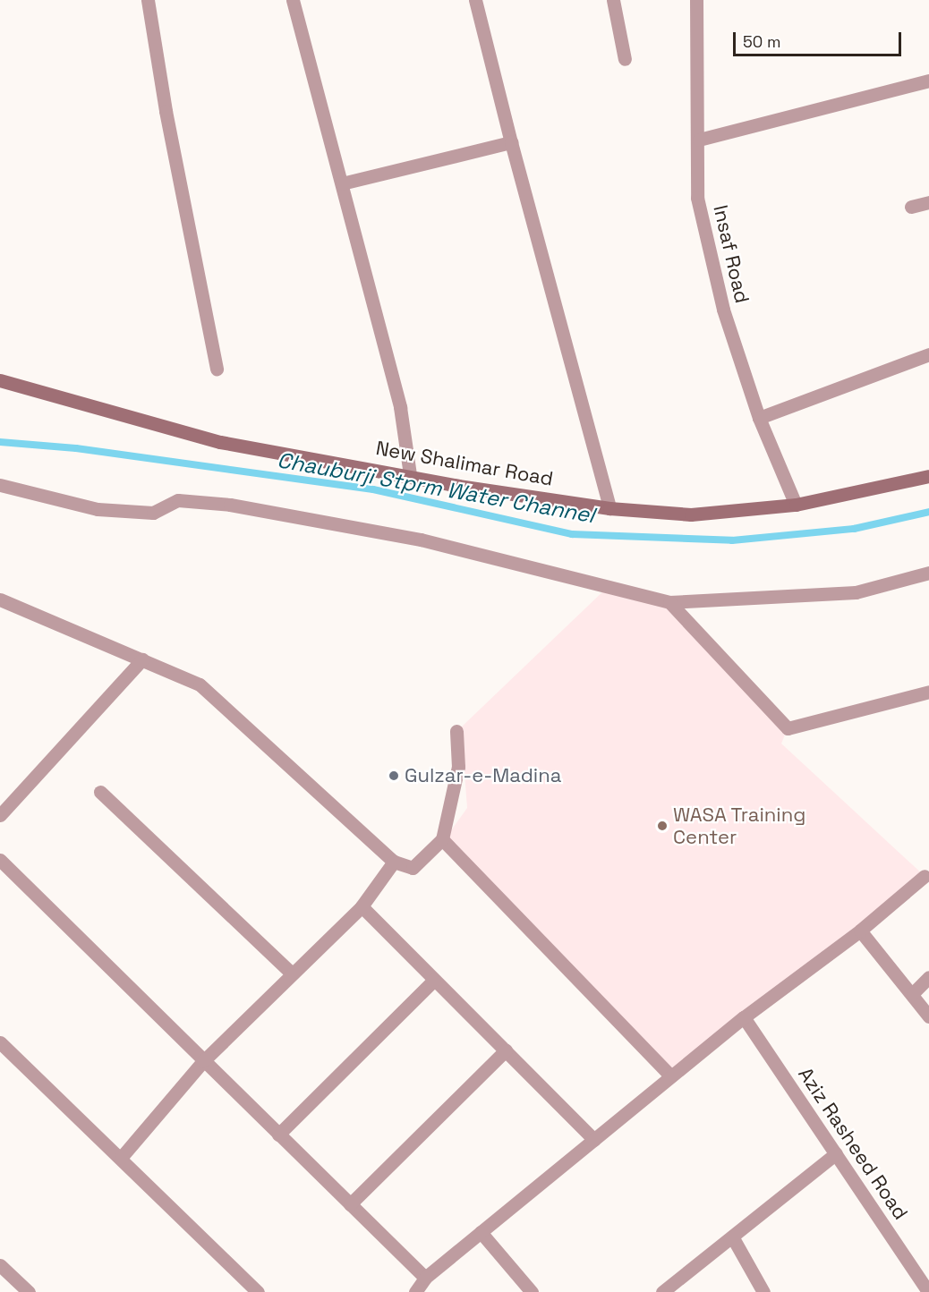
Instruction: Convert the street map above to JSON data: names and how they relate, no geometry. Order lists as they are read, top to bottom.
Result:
{
  "streets": {
    "street": ["Insaf Road", "New Shalimar Road", "Aziz Rasheed Road"]
  },
  "crossings": [
    ["Insaf Road", "New Shalimar Road"]
  ],
  "water": ["Chauburji Stprm Water Channel"],
  "places": ["Gulzar-e-Madina", "WASA Training Center"],
  "scale_bar": "50 m"
}
